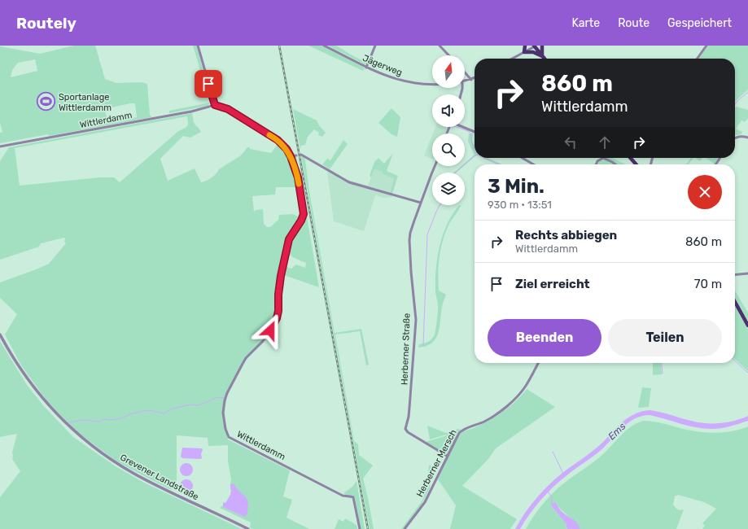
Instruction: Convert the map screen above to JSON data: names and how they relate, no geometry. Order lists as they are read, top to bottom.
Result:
{
  "streets": {
    "street": [
      "Jägerweg",
      "Wittlerdamm",
      "Herberner Straße",
      "Herberner Mersch",
      "Grevener Landstraße"
    ]
  },
  "crossings": [
    ["Herberner Straße", "Herberner Mersch"]
  ],
  "water": ["Ems"],
  "places": {
    "sports": ["Sportanlage Wittlerdamm"]
  },
  "north": "top",
  "page": {
    "header": "Routely",
    "nav": ["Karte", "Route", "Gespeichert"],
    "turn": ["860 m", "Wittlerdamm"],
    "heading": ["3 Min.", "930 m · 13:51"],
    "list": [
      {
        "name": "Rechts abbiegen",
        "note": "Wittlerdamm",
        "value": "860 m"
      },
      {
        "name": "Ziel erreicht",
        "value": "70 m"
      }
    ],
    "buttons": ["Beenden", "Teilen"]
  }
}
